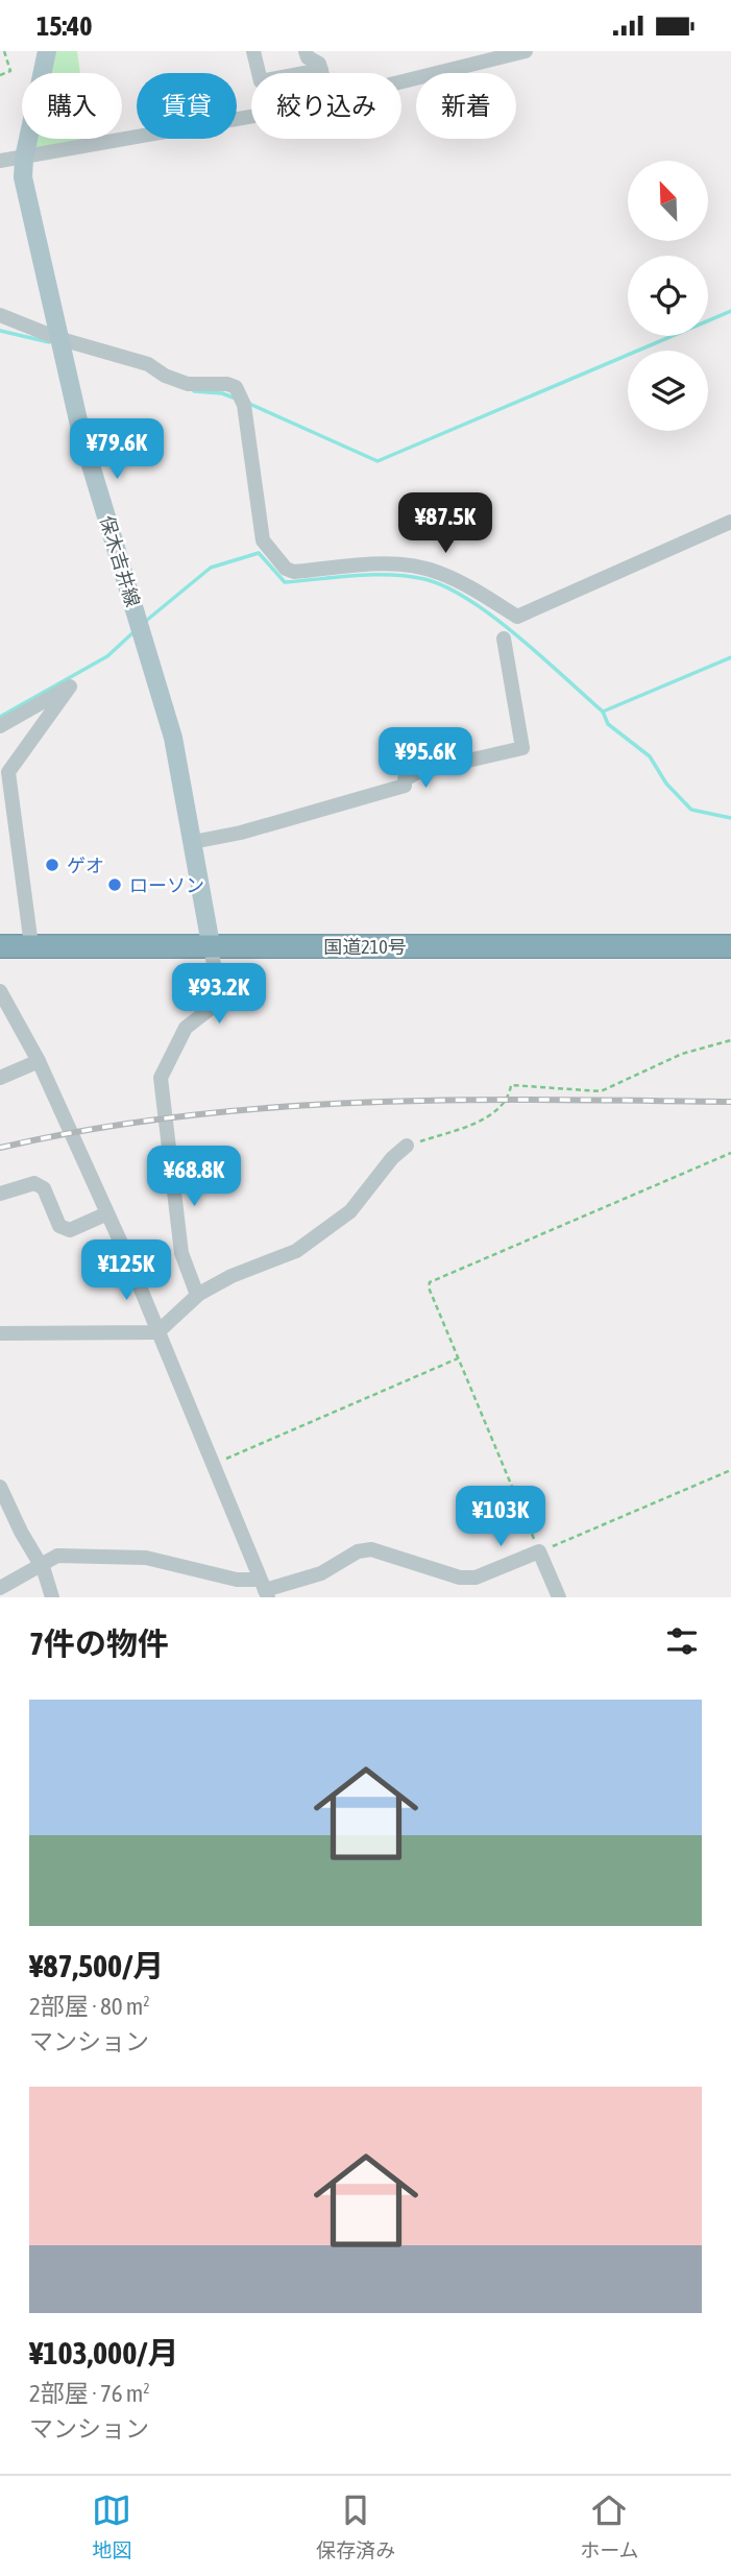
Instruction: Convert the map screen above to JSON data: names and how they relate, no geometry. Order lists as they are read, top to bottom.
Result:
{
  "streets": {
    "highway": ["国道210号"],
    "main road": ["保木吉井線"]
  },
  "crossings": [
    ["保木吉井線", "国道210号"]
  ],
  "places": ["ゲオ", "ローソン"],
  "north": "top left",
  "page": {
    "status": "15:40",
    "chip": [
      "購入",
      "賃貸",
      "絞り込み",
      "新着"
    ],
    "price": [
      "¥79.6K",
      "¥87.5K",
      "¥95.6K",
      "¥93.2K",
      "¥68.8K",
      "¥125K",
      "¥103K"
    ],
    "heading": "7件の物件",
    "list": [
      {
        "name": "¥87,500/月",
        "note": "2部屋 · 80 m² · マンション"
      },
      {
        "name": "¥103,000/月",
        "note": "2部屋 · 76 m² · マンション"
      }
    ],
    "tabs": ["地図", "保存済み", "ホーム"]
  }
}
